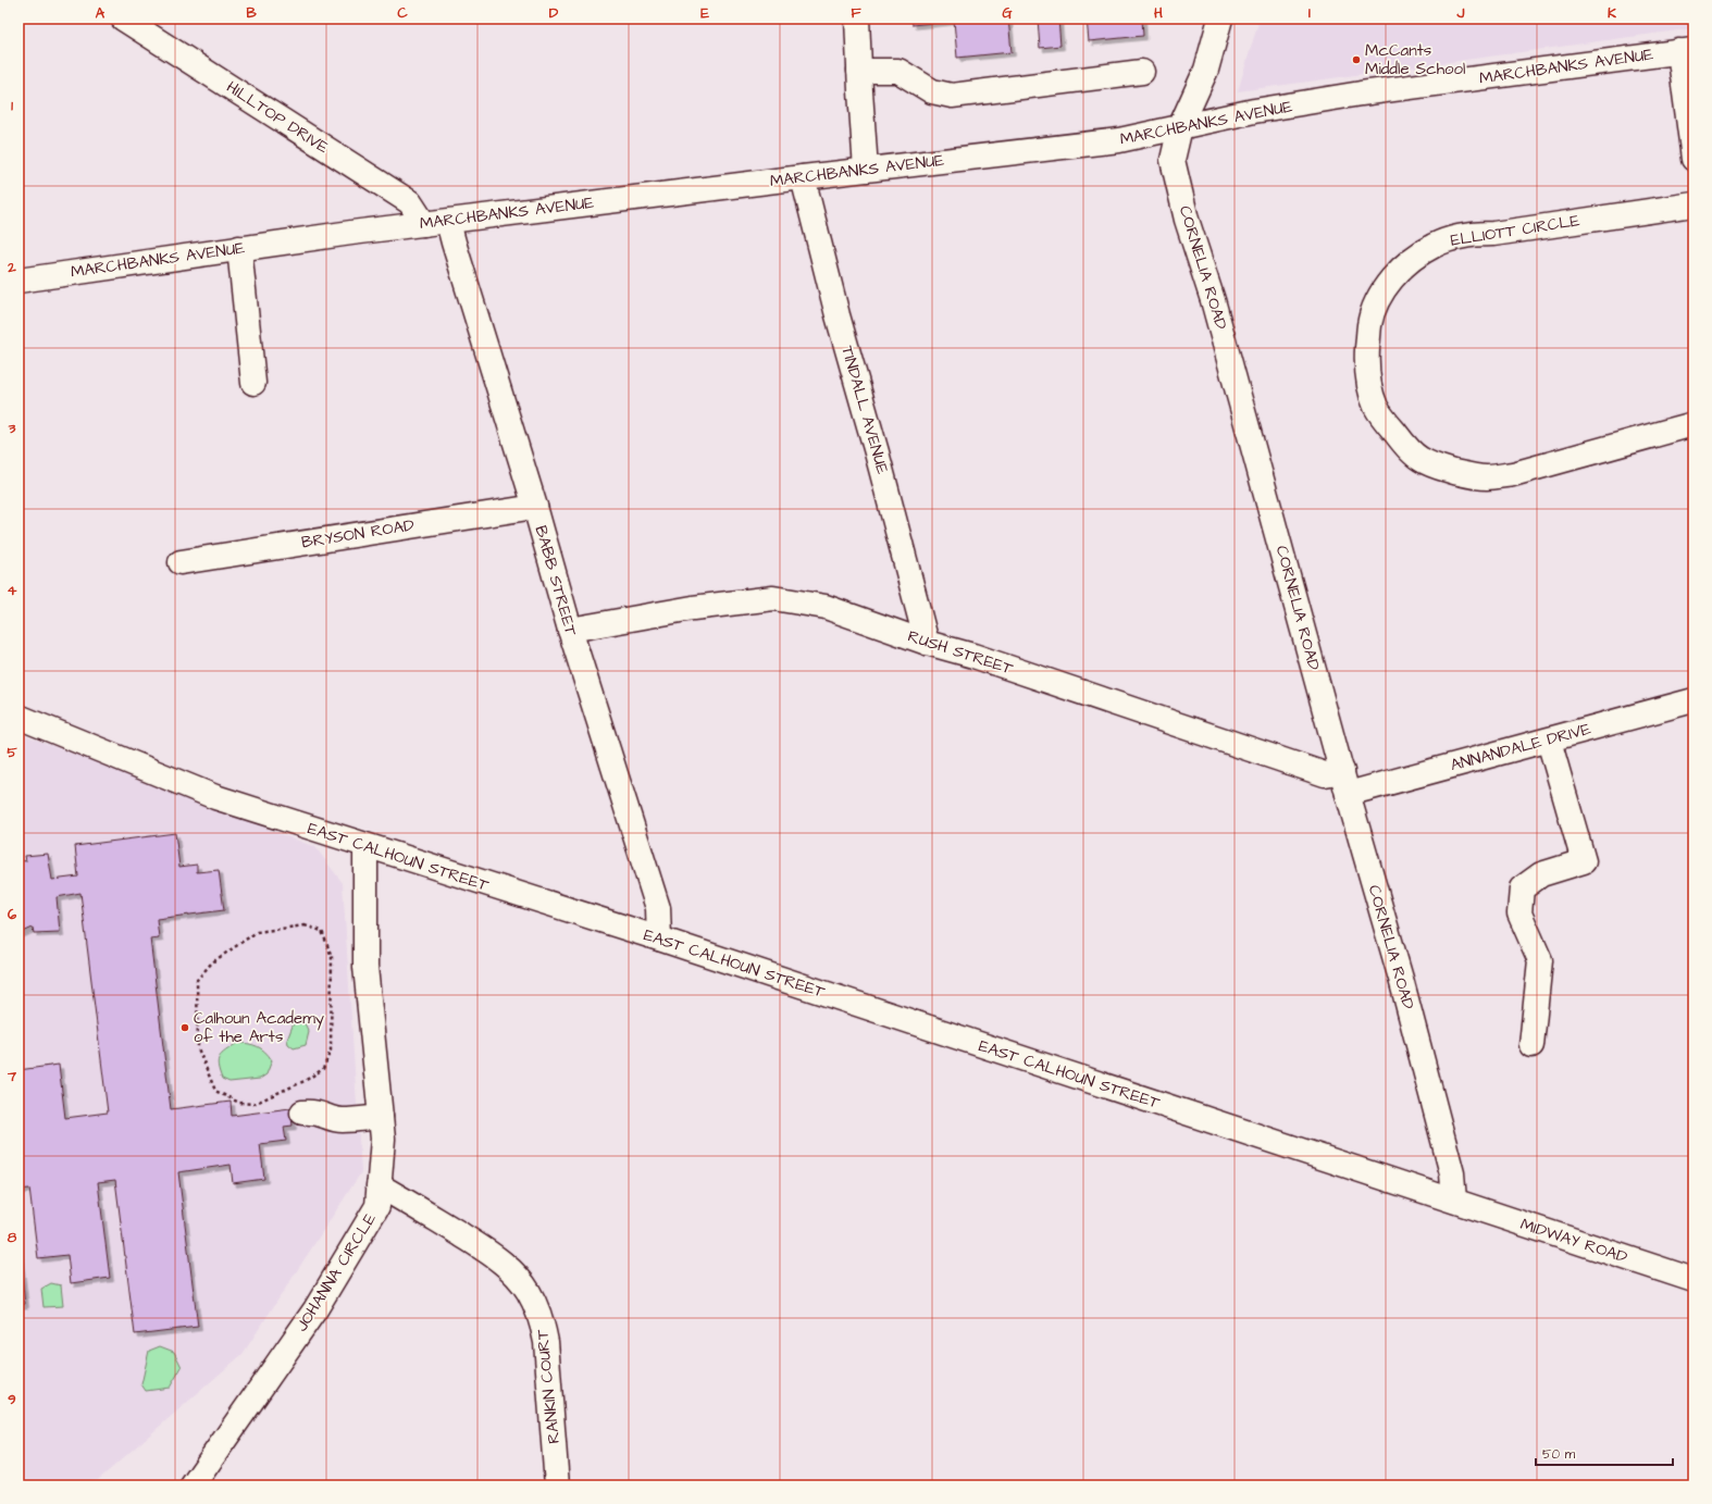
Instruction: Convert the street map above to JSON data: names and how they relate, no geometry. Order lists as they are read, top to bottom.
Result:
{
  "streets": {
    "street": [
      "MARCHBANKS AVENUE",
      "HILLTOP DRIVE",
      "ELLIOTT CIRCLE",
      "CORNELIA ROAD",
      "TINDALL AVENUE",
      "BRYSON ROAD",
      "BABB STREET",
      "RUSH STREET",
      "ANNANDALE DRIVE",
      "EAST CALHOUN STREET",
      "MIDWAY ROAD",
      "JOHANNA CIRCLE",
      "RANKIN COURT"
    ]
  },
  "crossings": [
    ["MARCHBANKS AVENUE", "HILLTOP DRIVE"],
    ["MARCHBANKS AVENUE", "CORNELIA ROAD"],
    ["MARCHBANKS AVENUE", "TINDALL AVENUE"],
    ["MARCHBANKS AVENUE", "BABB STREET"],
    ["CORNELIA ROAD", "RUSH STREET"],
    ["CORNELIA ROAD", "ANNANDALE DRIVE"],
    ["CORNELIA ROAD", "EAST CALHOUN STREET"],
    ["CORNELIA ROAD", "MIDWAY ROAD"],
    ["TINDALL AVENUE", "RUSH STREET"],
    ["BRYSON ROAD", "BABB STREET"],
    ["BABB STREET", "RUSH STREET"],
    ["BABB STREET", "EAST CALHOUN STREET"],
    ["EAST CALHOUN STREET", "MIDWAY ROAD"],
    ["EAST CALHOUN STREET", "JOHANNA CIRCLE"],
    ["JOHANNA CIRCLE", "RANKIN COURT"]
  ],
  "places": ["McCants Middle School", "Calhoun Academy of the Arts"],
  "scale_bar": "50 m",
  "grid": {
    "columns": [
      "A",
      "B",
      "C",
      "D",
      "E",
      "F",
      "G",
      "H",
      "I",
      "J",
      "K"
    ],
    "rows": [
      "1",
      "2",
      "3",
      "4",
      "5",
      "6",
      "7",
      "8",
      "9"
    ]
  }
}
